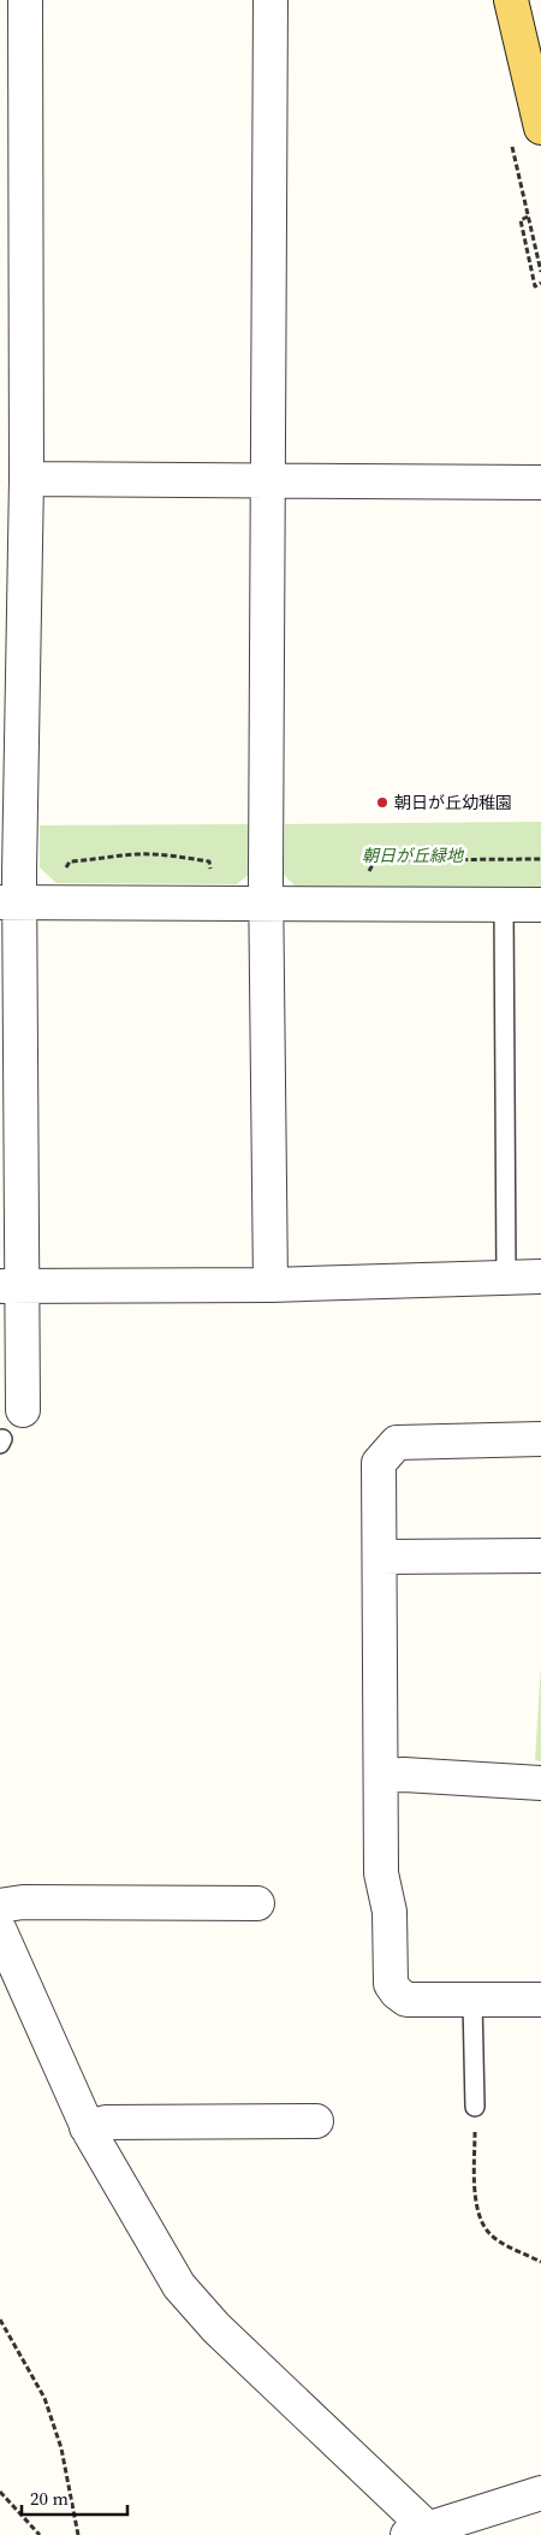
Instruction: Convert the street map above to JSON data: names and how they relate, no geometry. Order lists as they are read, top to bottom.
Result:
{
  "parks": ["朝日が丘緑地"],
  "places": ["朝日が丘幼稚園"],
  "scale_bar": "20 m"
}
